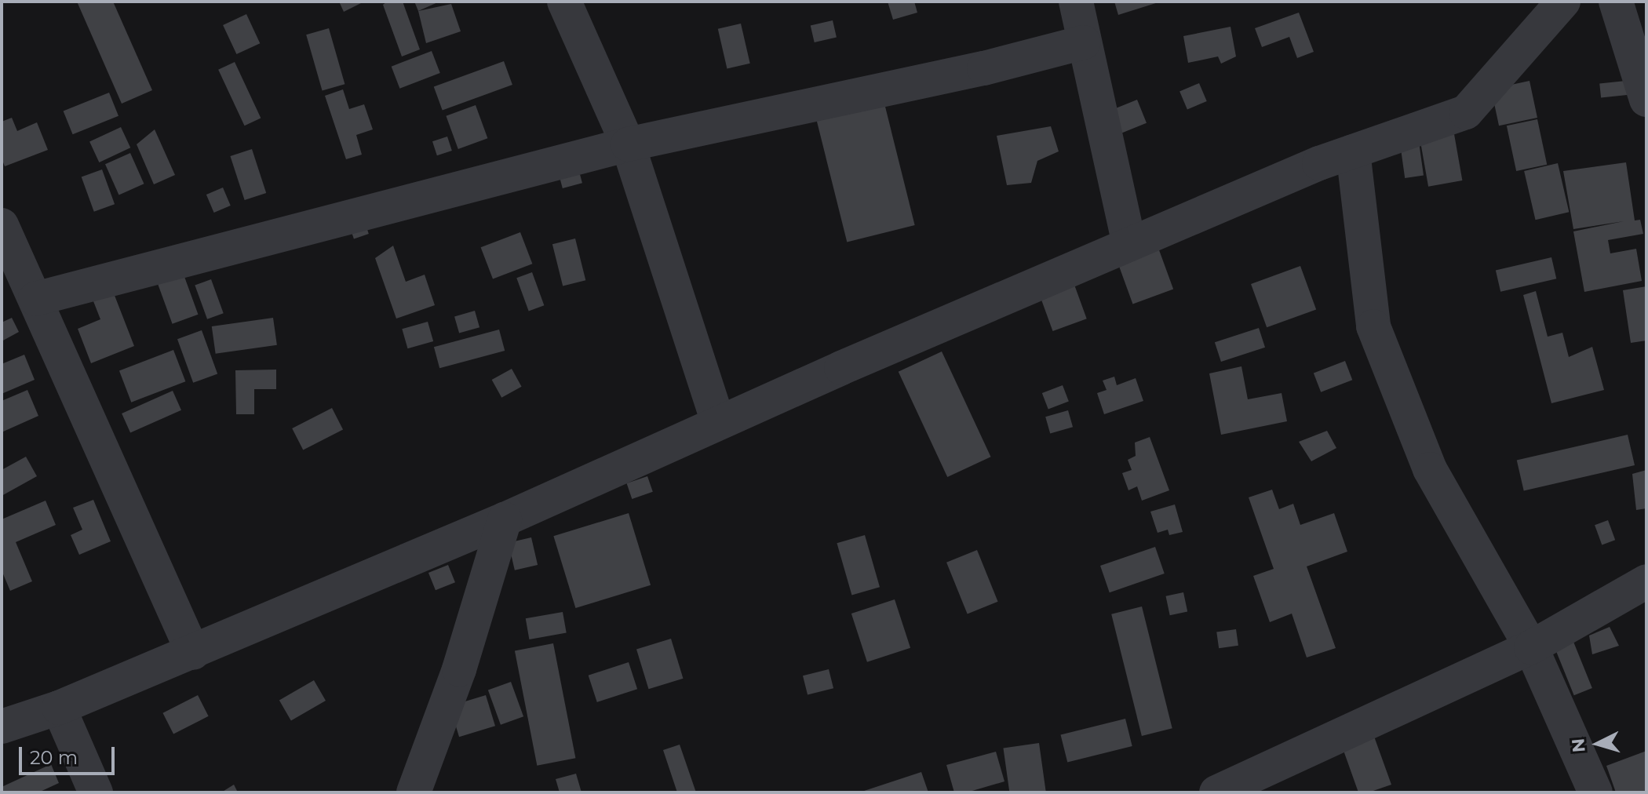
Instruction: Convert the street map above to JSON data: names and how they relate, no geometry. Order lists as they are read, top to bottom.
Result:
{
  "scale_bar": "20 m",
  "north": "left"
}
